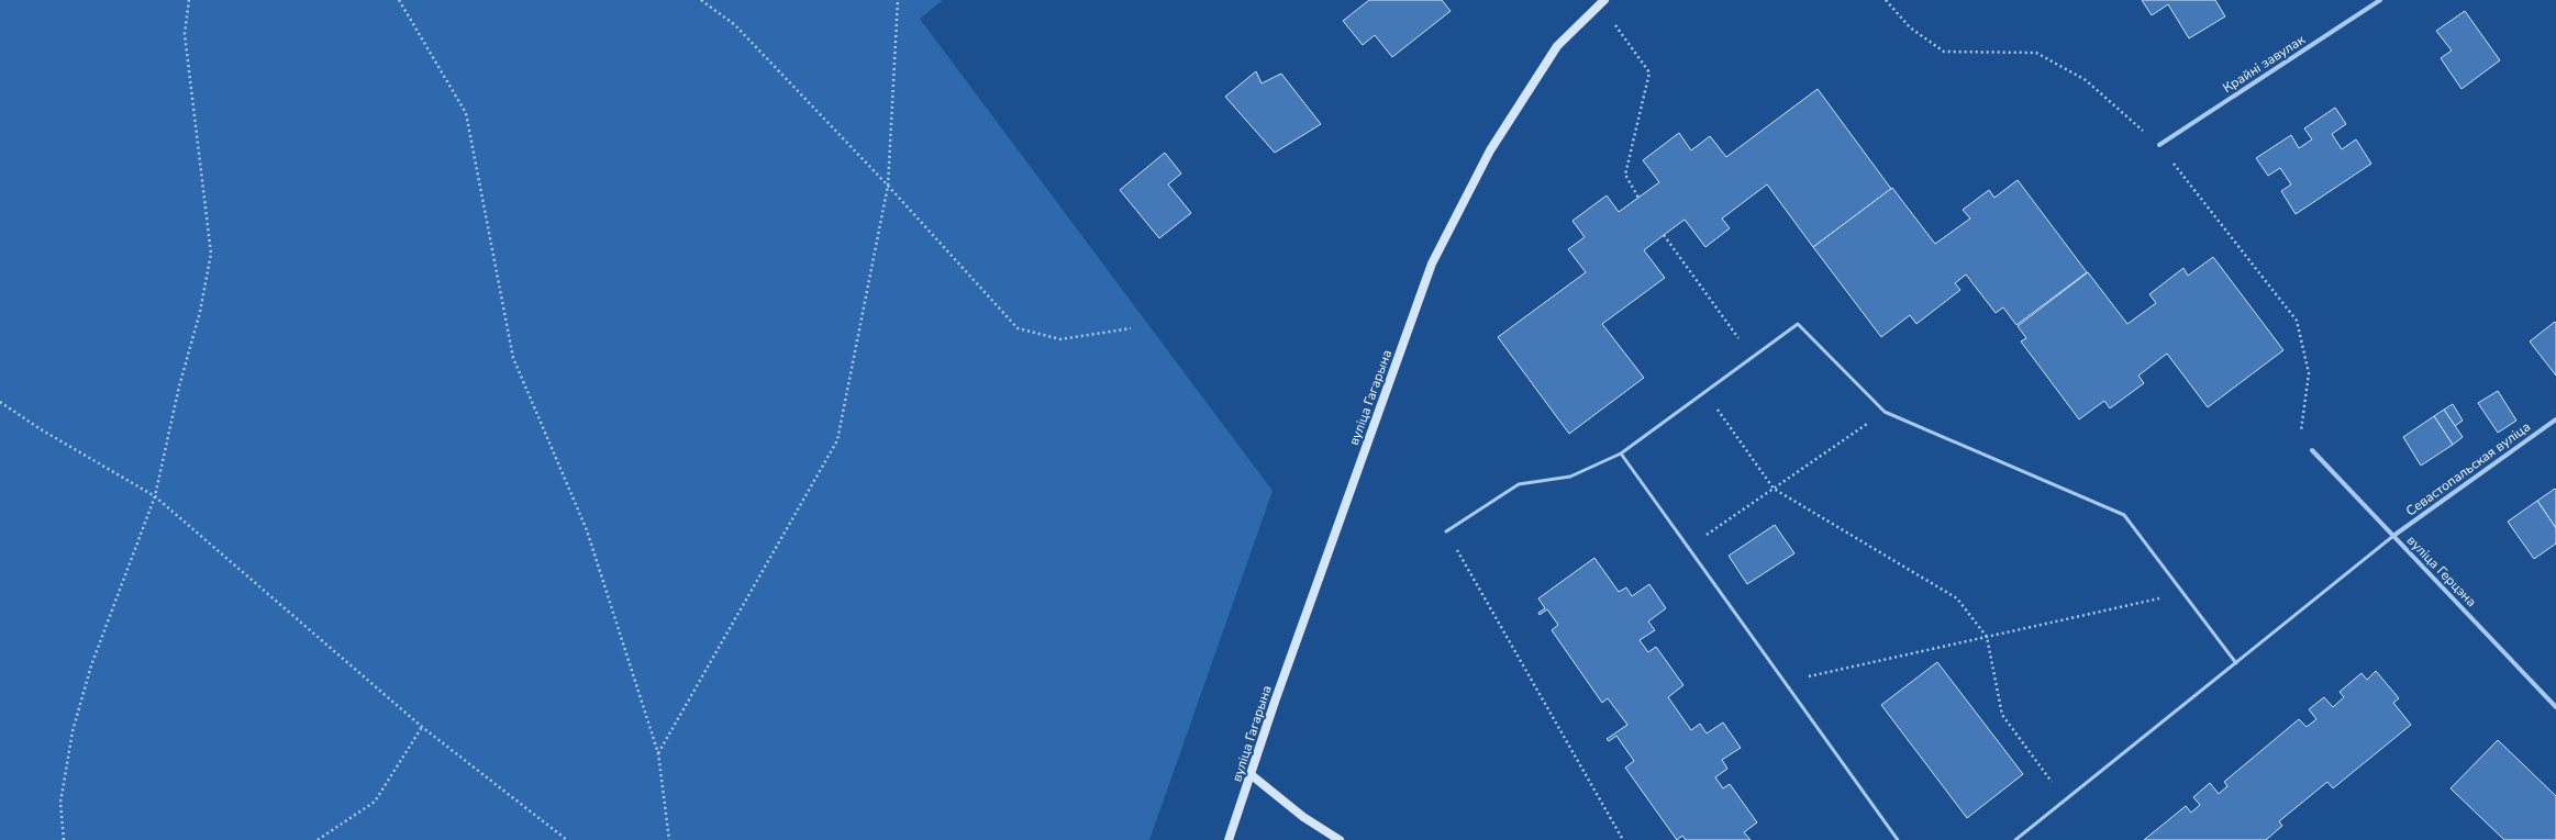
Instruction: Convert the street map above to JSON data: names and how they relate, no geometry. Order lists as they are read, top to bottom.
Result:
{
  "streets": {
    "main road": ["вуліца Гагарына"],
    "street": ["Крайні завулак", "Севастопальская вуліца", "вуліца Герцэна"]
  },
  "crossings": [
    ["Севастопальская вуліца", "вуліца Герцэна"]
  ]
}
